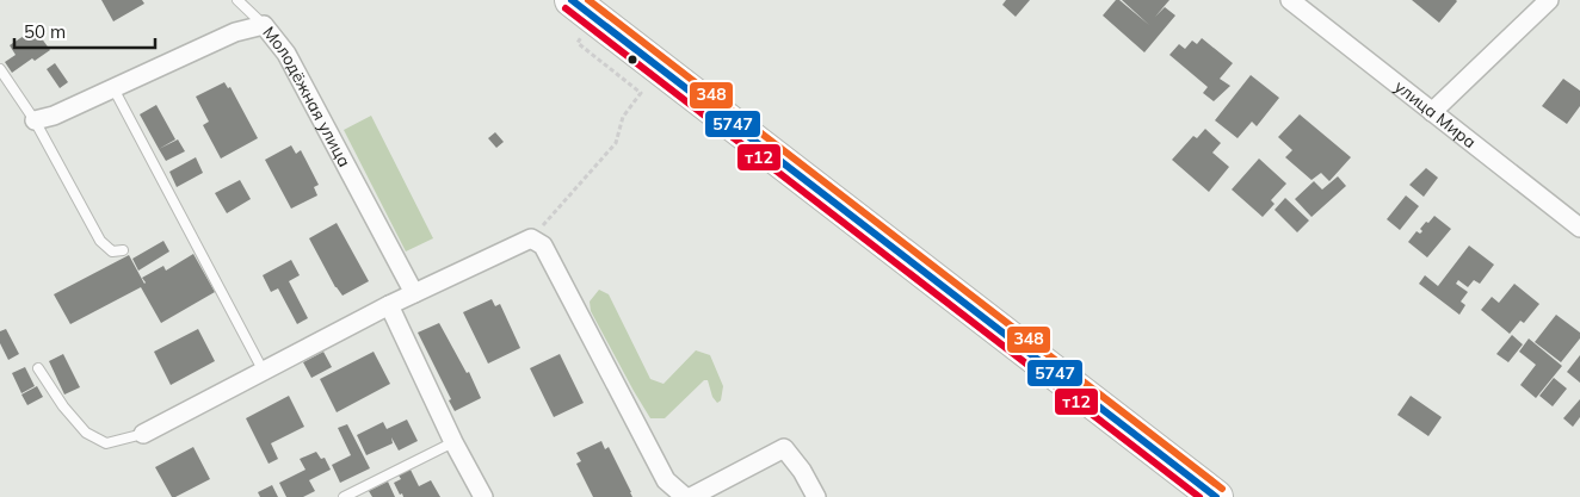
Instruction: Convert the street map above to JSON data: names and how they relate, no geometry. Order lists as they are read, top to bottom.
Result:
{
  "streets": {
    "street": ["Молодёжная улица", "улица Мира"]
  },
  "lines": ["transit line 5747", "transit line 348", "transit line т12"],
  "scale_bar": "50 m"
}
